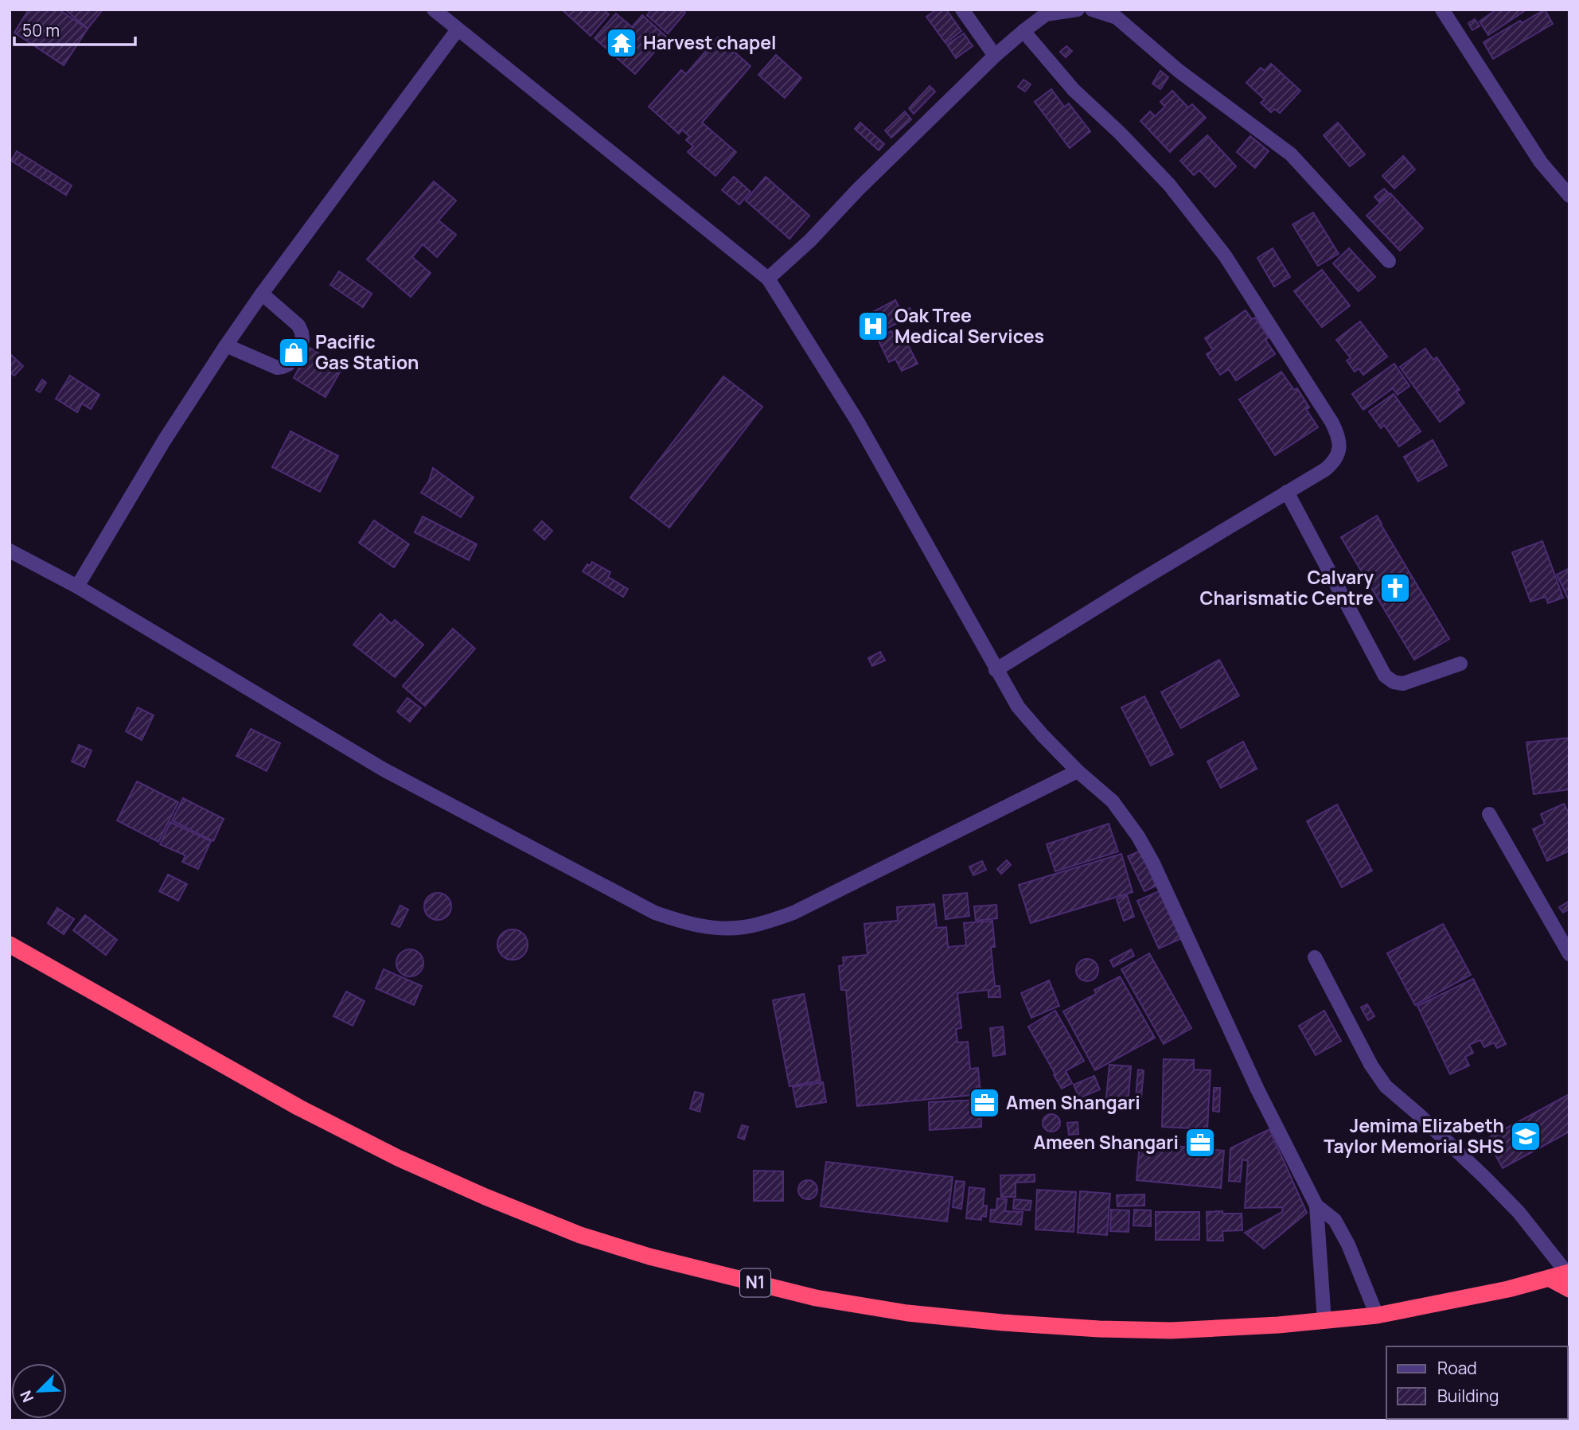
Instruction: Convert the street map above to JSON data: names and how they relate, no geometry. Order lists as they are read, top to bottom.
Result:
{
  "streets": {
    "highway": ["N1"]
  },
  "places": {
    "temple": ["Harvest chapel"],
    "hospital": ["Oak Tree Medical Services"],
    "shop": ["Pacific Gas Station"],
    "church": ["Calvary Charismatic Centre"],
    "office": ["Amen Shangari", "Ameen Shangari"],
    "school or university": ["Jemima Elizabeth Taylor Memorial SHS"]
  },
  "legend": ["Road", "Building"],
  "scale_bar": "50 m",
  "north": "bottom left"
}
